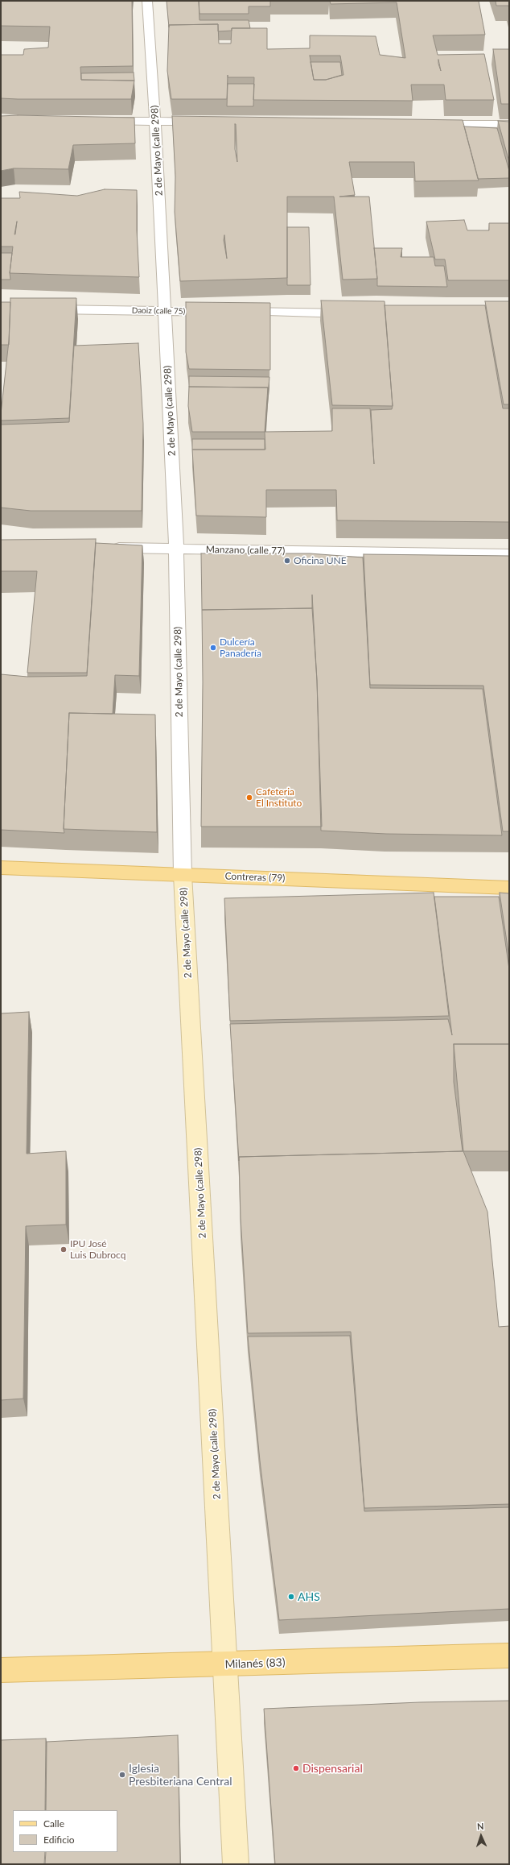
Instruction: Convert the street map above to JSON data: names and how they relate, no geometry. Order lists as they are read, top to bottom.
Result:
{
  "streets": {
    "main road": ["2 de Mayo (calle 298)", "Contreras (79)", "Milanés (83)"],
    "street": ["Daoiz (calle 75)", "Manzano (calle 77)"]
  },
  "crossings": [
    ["2 de Mayo (calle 298)", "Daoiz (calle 75)"],
    ["2 de Mayo (calle 298)", "Manzano (calle 77)"],
    ["2 de Mayo (calle 298)", "Contreras (79)"],
    ["2 de Mayo (calle 298)", "Milanés (83)"]
  ],
  "places": [
    "Oficina UNE",
    "Dulcería Panadería",
    "Cafeteria El Instituto",
    "IPU José Luis Dubrocq",
    "AHS",
    "Dispensarial",
    "Iglesia Presbiteriana Central"
  ],
  "legend": ["Calle", "Edificio"],
  "north": "top"
}
